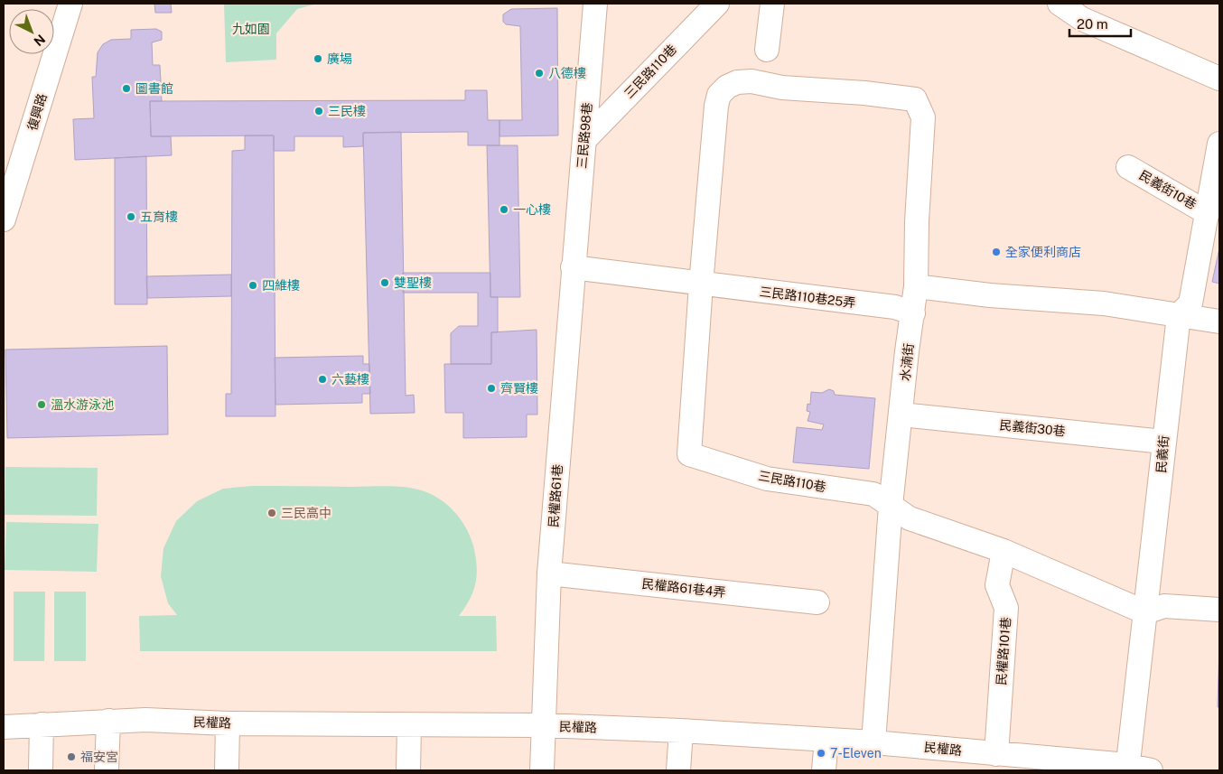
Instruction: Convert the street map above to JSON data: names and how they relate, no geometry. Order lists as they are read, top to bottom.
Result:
{
  "streets": {
    "street": [
      "三民路110巷",
      "復興路",
      "三民路98巷",
      "民義街10巷",
      "三民路110巷25弄",
      "水湳街",
      "民義街30巷",
      "民義街",
      "民權路61巷",
      "民權路61巷4弄",
      "民權路101巷",
      "民權路"
    ]
  },
  "crossings": [
    ["三民路110巷", "三民路98巷"],
    ["三民路110巷", "三民路110巷25弄"],
    ["三民路110巷", "水湳街"],
    ["三民路110巷", "民義街"],
    ["三民路110巷", "民權路101巷"],
    ["三民路98巷", "民權路61巷"],
    ["三民路110巷25弄", "水湳街"],
    ["水湳街", "民義街30巷"],
    ["水湳街", "民權路"],
    ["民義街30巷", "民義街"],
    ["民義街", "民權路"],
    ["民權路61巷", "民權路61巷4弄"],
    ["民權路61巷", "民權路"],
    ["民權路101巷", "民權路"]
  ],
  "parks": ["九如園"],
  "places": [
    "廣場",
    "八德樓",
    "圖書館",
    "三民樓",
    "一心樓",
    "五育樓",
    "全家便利商店",
    "雙聖樓",
    "四維樓",
    "六藝樓",
    "齊賢樓",
    "溫水游泳池",
    "三民高中",
    "7-Eleven",
    "福安宮"
  ],
  "scale_bar": "20 m",
  "north": "bottom right"
}
